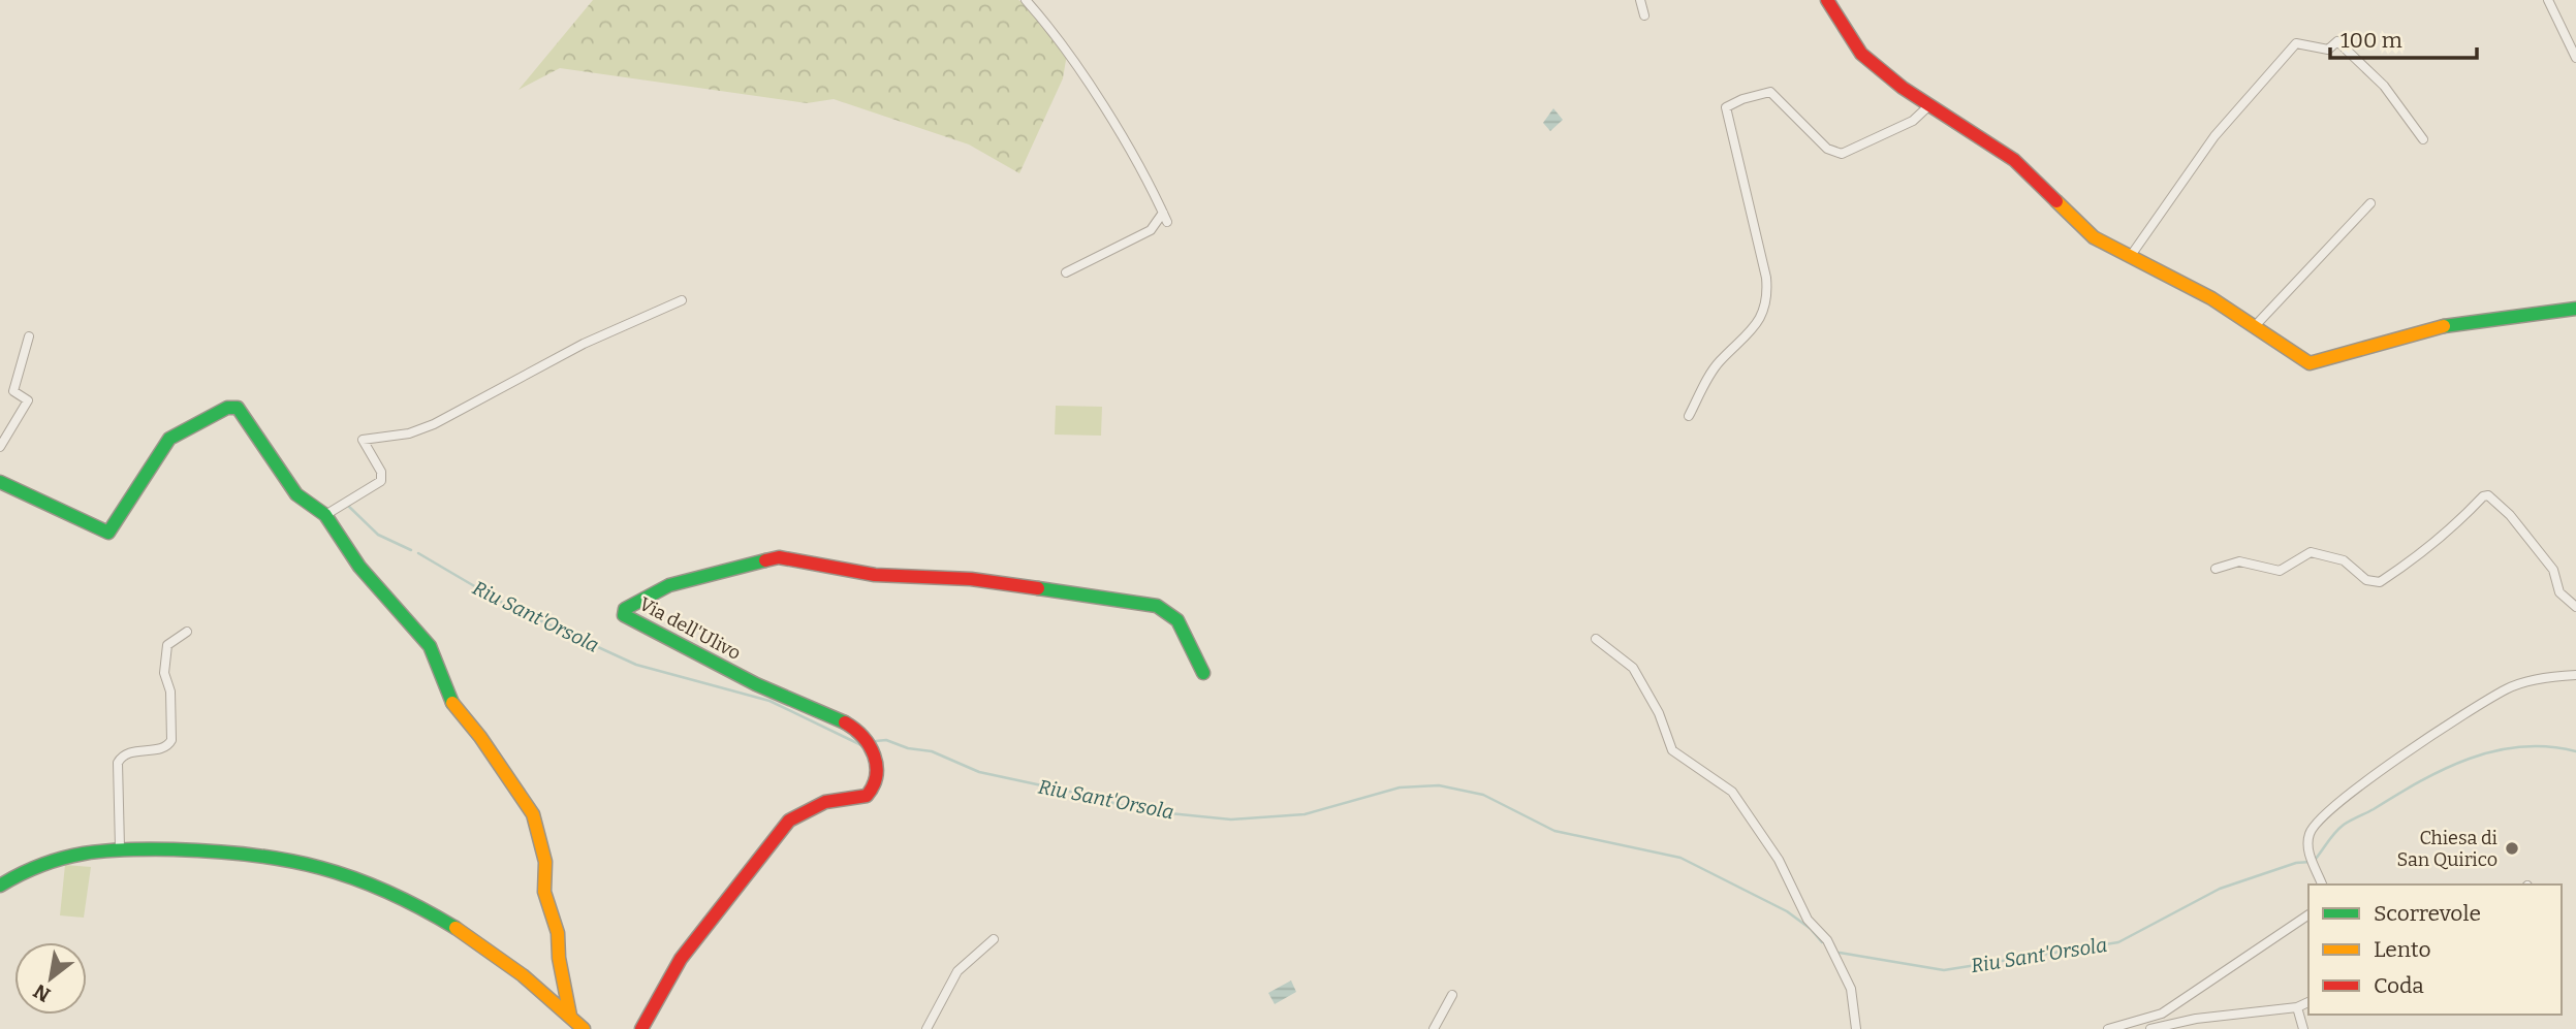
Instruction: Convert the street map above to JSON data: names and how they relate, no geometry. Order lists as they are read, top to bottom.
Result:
{
  "streets": {
    "street": ["Via dell'Ulivo"]
  },
  "water": ["Riu Sant'Orsola"],
  "places": ["Chiesa di San Quirico"],
  "legend": ["Scorrevole", "Lento", "Coda"],
  "scale_bar": "100 m",
  "north": "bottom left"
}
